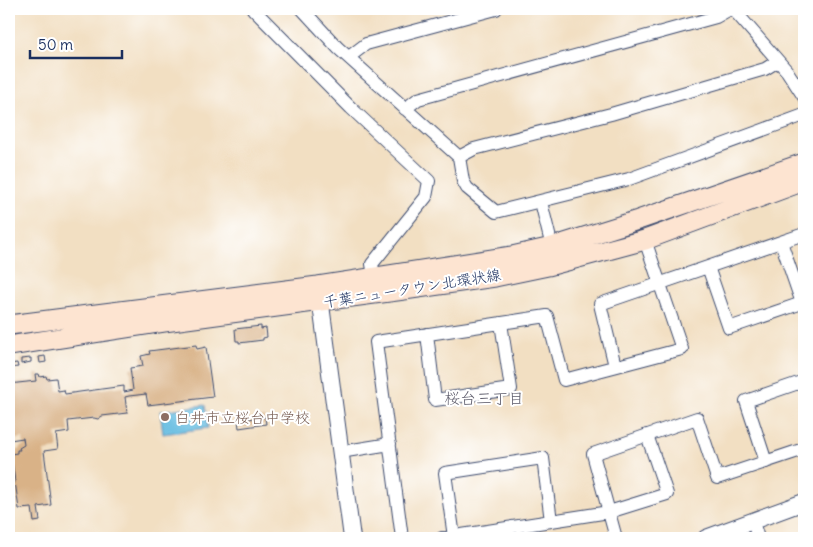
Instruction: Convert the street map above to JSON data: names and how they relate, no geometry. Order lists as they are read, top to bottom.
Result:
{
  "streets": {
    "main road": ["千葉ニュータウン北環状線"]
  },
  "districts": ["桜台三丁目"],
  "places": ["白井市立桜台中学校"],
  "scale_bar": "50 m"
}
